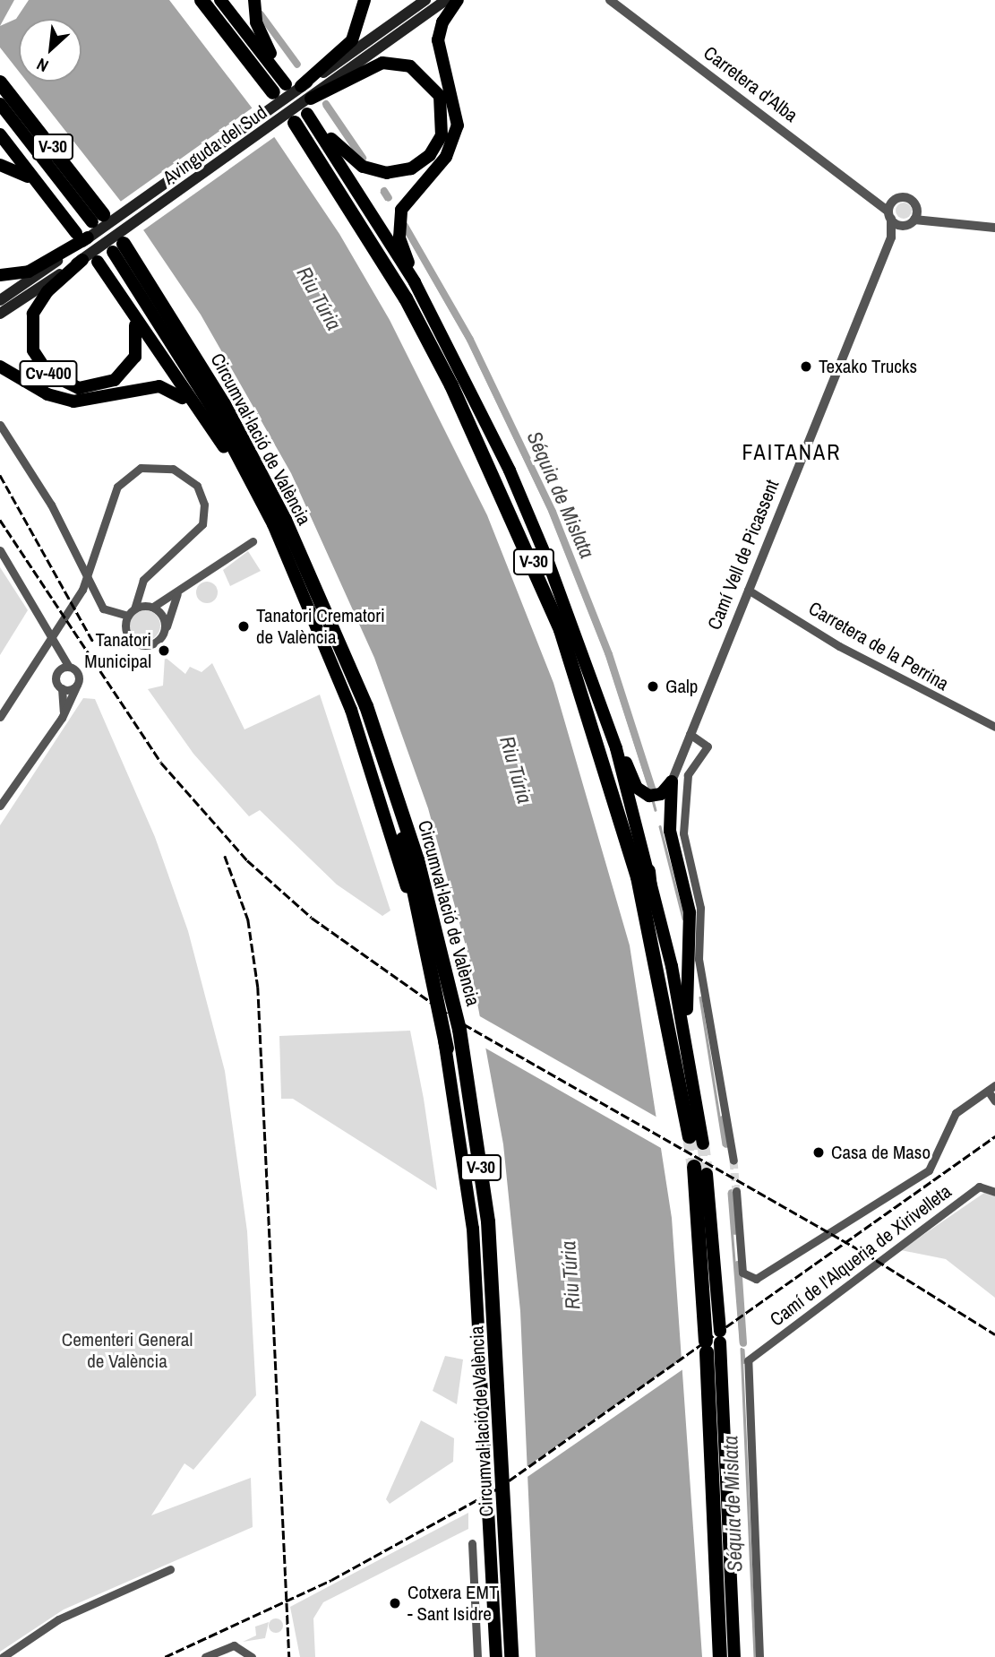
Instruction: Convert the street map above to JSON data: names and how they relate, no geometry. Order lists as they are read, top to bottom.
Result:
{
  "streets": {
    "highway": ["V-30", "Cv-400", "Circumval·lació de València"],
    "main road": ["Avinguda del Sud"],
    "street": [
      "Carretera d'Alba",
      "Camí Vell de Picassent",
      "Carretera de la Perrina",
      "Camí de l'Alqueria de Xirivelleta"
    ]
  },
  "crossings": [
    ["Carretera d'Alba", "Camí Vell de Picassent"],
    ["Avinguda del Sud", "Cv-400"],
    ["Camí Vell de Picassent", "Carretera de la Perrina"]
  ],
  "districts": ["FAITANAR"],
  "water": ["Riu Túria", "Séquia de Mislata"],
  "parks": ["Cementeri General de València"],
  "places": [
    "Texako Trucks",
    "Tanatori Crematori de València",
    "Tanatori Municipal",
    "Galp",
    "Casa de Maso",
    "Cotxera EMT - Sant Isidre"
  ],
  "north": "bottom left"
}
